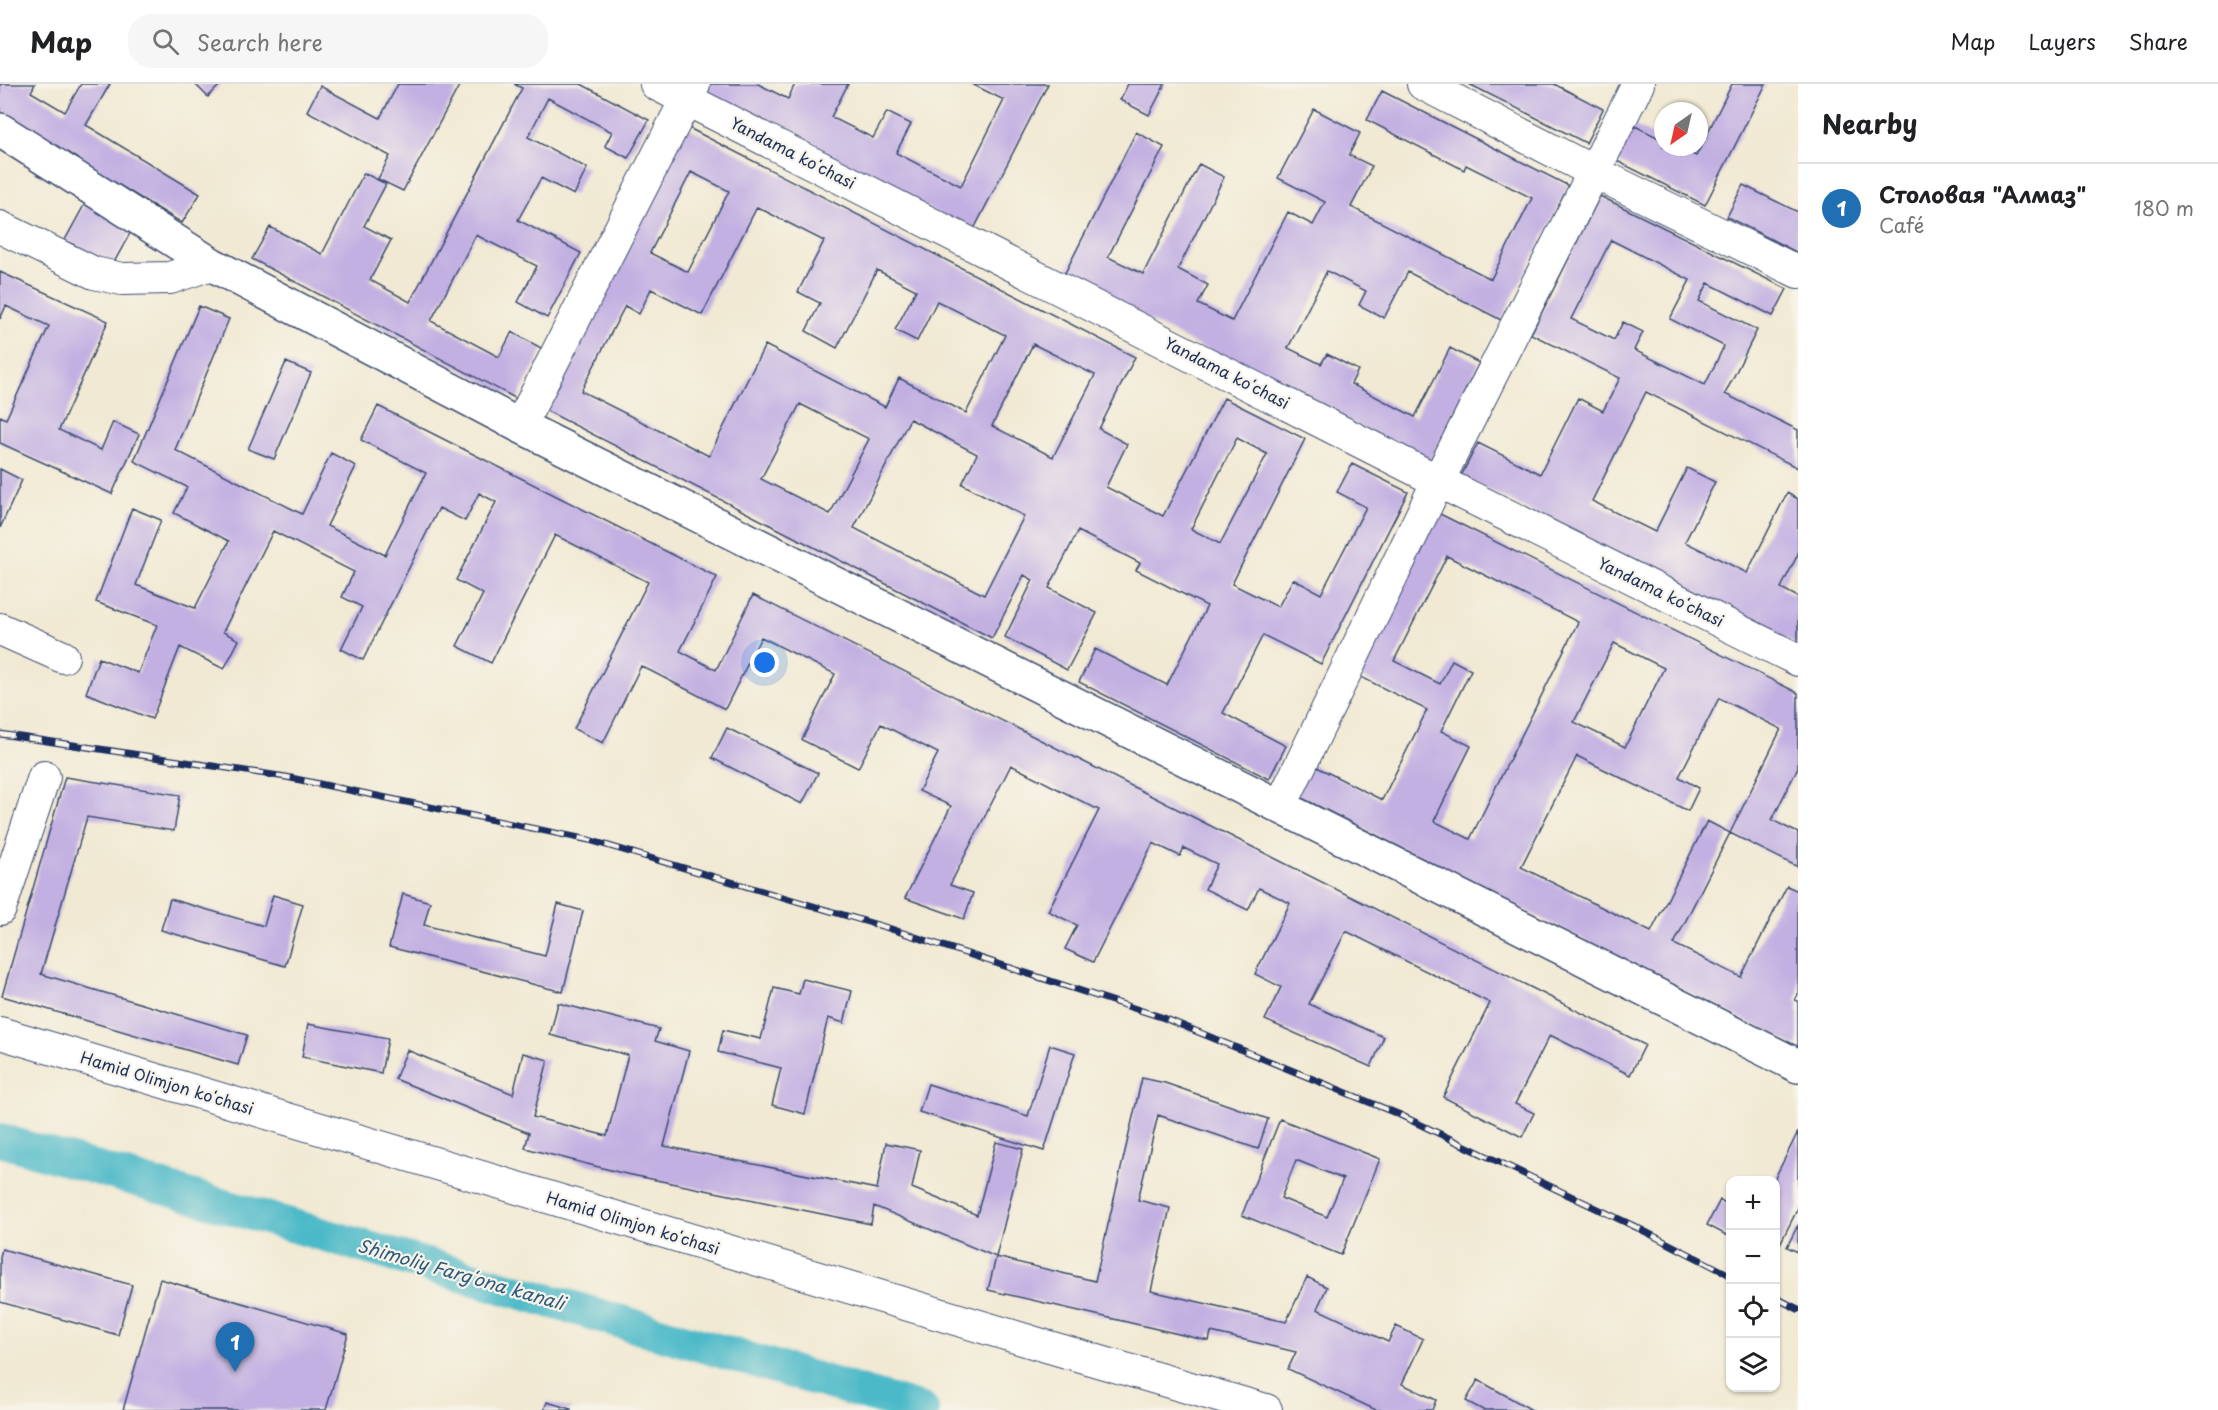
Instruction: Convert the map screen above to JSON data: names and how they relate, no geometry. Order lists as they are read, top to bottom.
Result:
{
  "streets": {
    "street": ["Yandama koʻchasi", "Hamid Olimjon koʻchasi"]
  },
  "water": ["Shimoliy Fargʻona kanali"],
  "north": "bottom left",
  "page": {
    "header": "Map",
    "search": "Search here",
    "nav": ["Map", "Layers", "Share"],
    "heading": "Nearby",
    "list": [
      {
        "mark": "1",
        "name": "Столовая \"Алмаз\"",
        "note": "Café",
        "value": "180 m"
      }
    ],
    "map_buttons": ["+", "−"],
    "pins": "1"
  }
}
